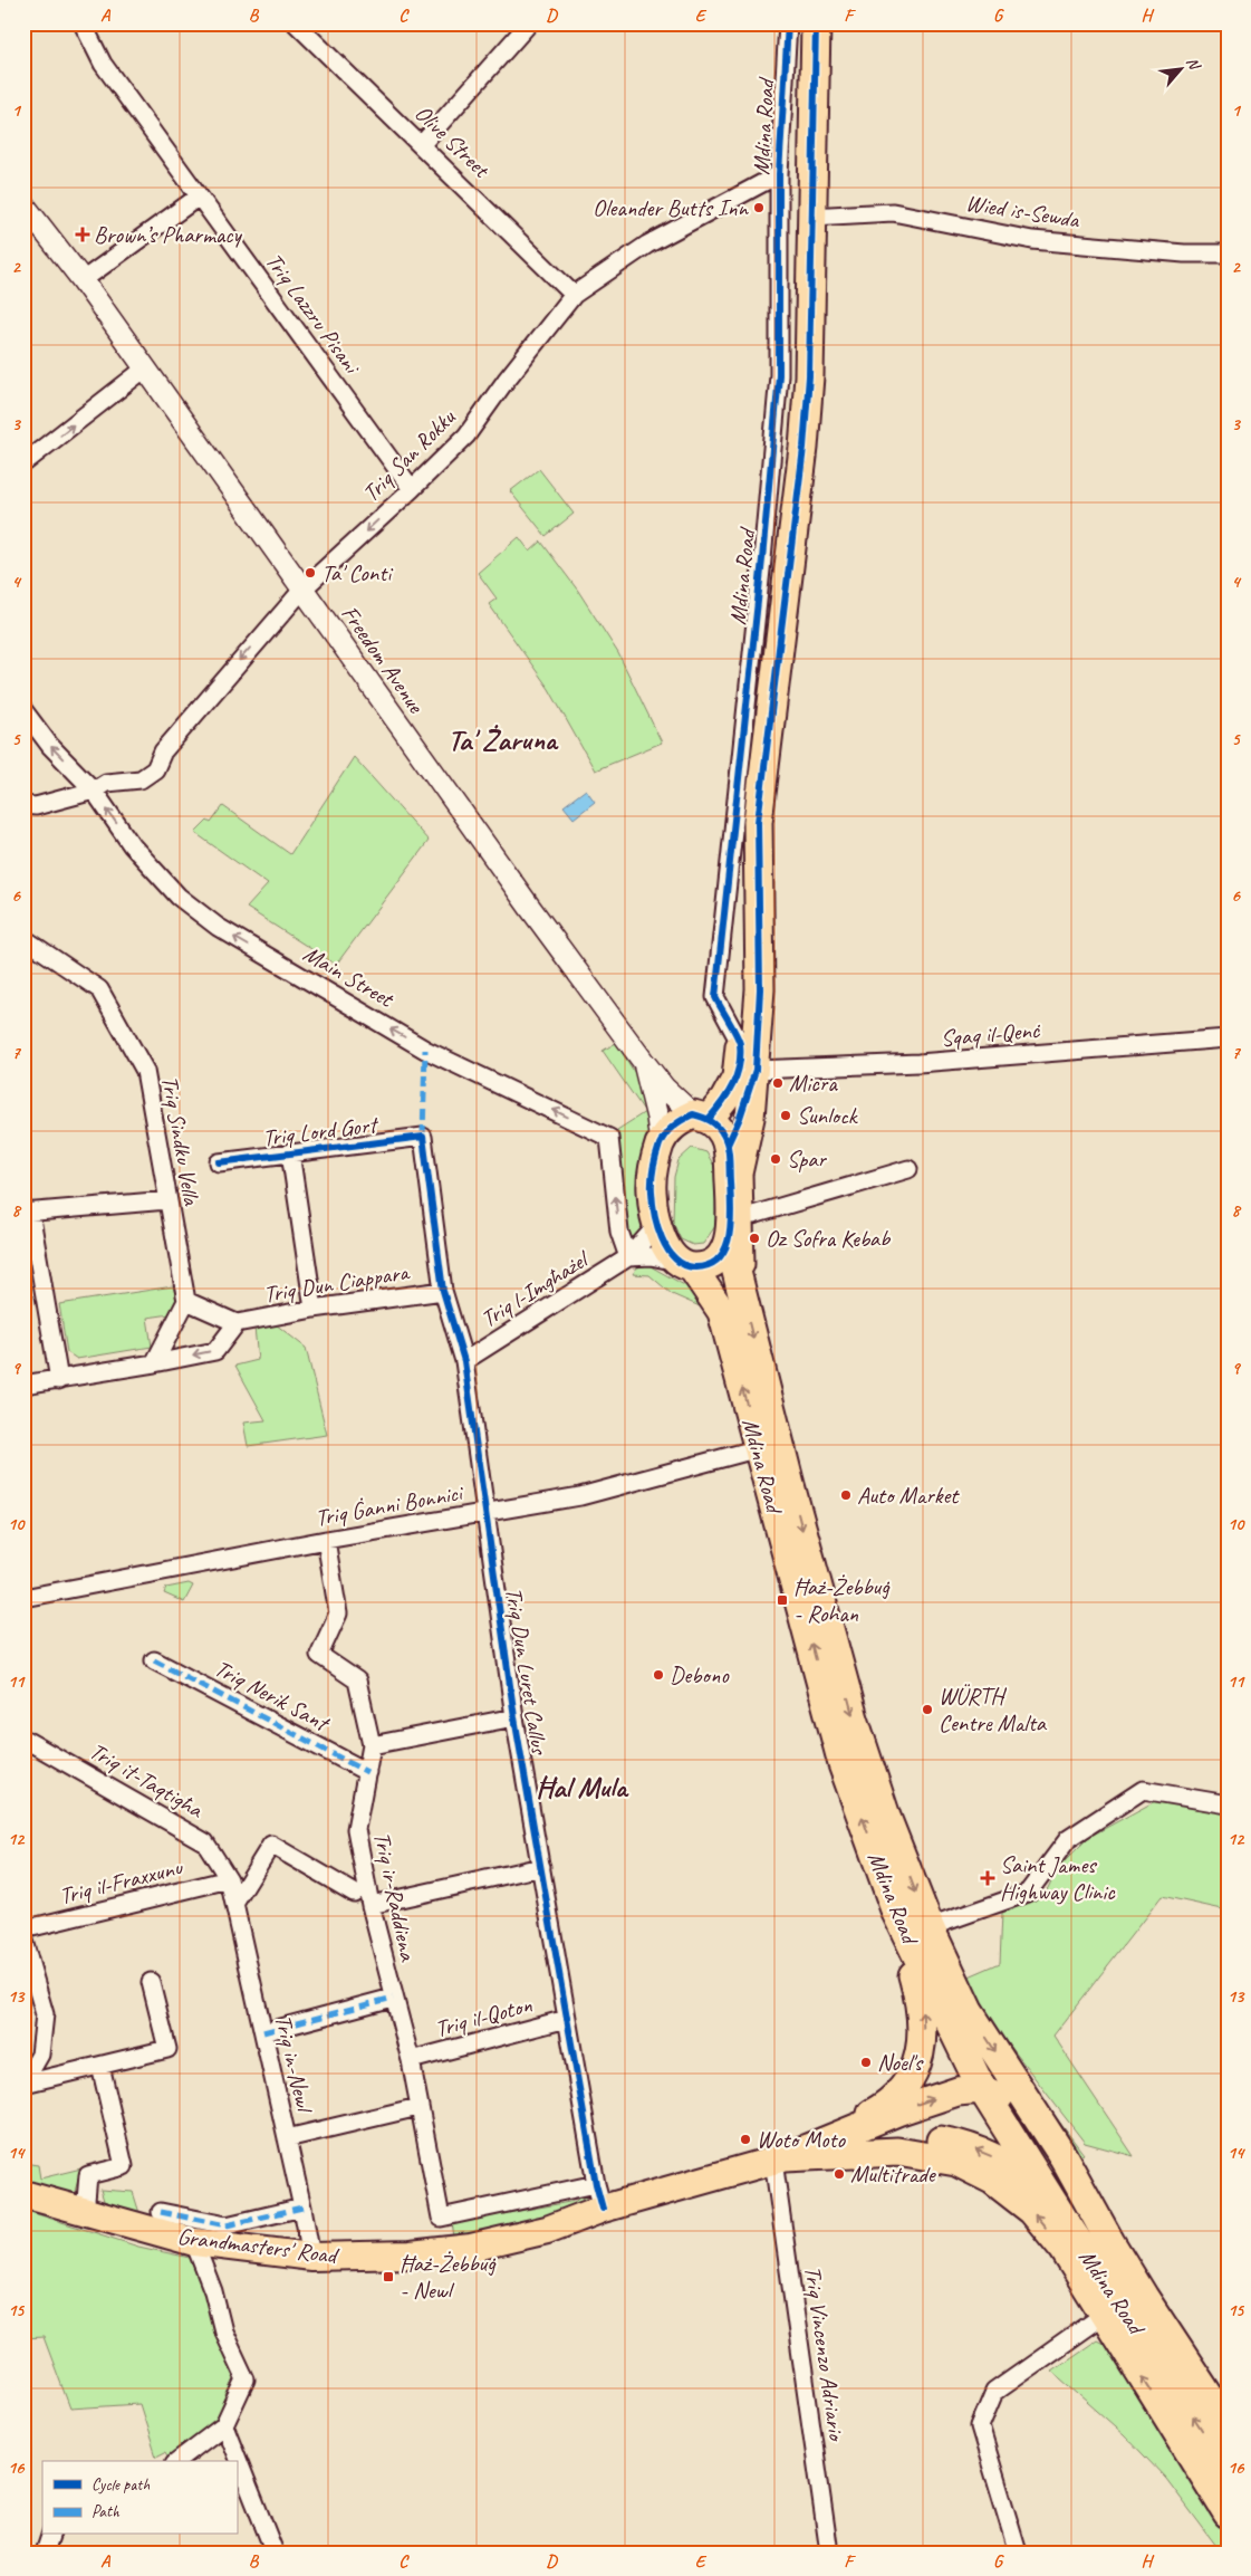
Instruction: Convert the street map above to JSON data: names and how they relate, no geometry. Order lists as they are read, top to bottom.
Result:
{
  "streets": {
    "highway": ["Mdina Road"],
    "main road": ["Grandmasters' Road"],
    "street": [
      "Olive Street",
      "Wied is-Sewda",
      "Triq Lazzru Pisani",
      "Triq San Rokku",
      "Freedom Avenue",
      "Main Street",
      "Sqaq il-Qenċ",
      "Triq Lord Gort",
      "Triq Sindku Vella",
      "Triq Dun Ciappara",
      "Triq l-Imgħażel",
      "Triq Ġanni Bonnici",
      "Triq Dun Luret Callus",
      "Triq Nerik Sant",
      "Triq it-Taqtigħa",
      "Triq il-Fraxxunu",
      "Triq ir-Raddiena",
      "Triq il-Qoton",
      "Triq in-Newl",
      "Triq Vincenzo Adriario"
    ]
  },
  "crossings": [
    ["Mdina Road", "Wied is-Sewda"],
    ["Mdina Road", "Triq San Rokku"],
    ["Mdina Road", "Freedom Avenue"],
    ["Mdina Road", "Sqaq il-Qenċ"],
    ["Mdina Road", "Triq l-Imgħażel"],
    ["Mdina Road", "Triq Ġanni Bonnici"],
    ["Olive Street", "Triq San Rokku"],
    ["Triq Lazzru Pisani", "Triq San Rokku"],
    ["Triq San Rokku", "Freedom Avenue"],
    ["Triq San Rokku", "Main Street"],
    ["Main Street", "Triq l-Imgħażel"],
    ["Triq Lord Gort", "Triq Dun Luret Callus"],
    ["Triq Sindku Vella", "Triq Dun Ciappara"],
    ["Triq Dun Ciappara", "Triq Dun Luret Callus"],
    ["Triq l-Imgħażel", "Triq Dun Luret Callus"],
    ["Triq Ġanni Bonnici", "Triq Dun Luret Callus"],
    ["Triq Ġanni Bonnici", "Triq ir-Raddiena"],
    ["Triq Dun Luret Callus", "Triq ir-Raddiena"],
    ["Triq Dun Luret Callus", "Triq il-Qoton"],
    ["Triq Dun Luret Callus", "Grandmasters' Road"],
    ["Triq Nerik Sant", "Triq ir-Raddiena"],
    ["Triq it-Taqtigħa", "Triq il-Fraxxunu"],
    ["Triq it-Taqtigħa", "Triq in-Newl"],
    ["Triq il-Fraxxunu", "Triq in-Newl"],
    ["Triq ir-Raddiena", "Triq il-Qoton"],
    ["Triq ir-Raddiena", "Grandmasters' Road"],
    ["Triq in-Newl", "Grandmasters' Road"],
    ["Grandmasters' Road", "Triq Vincenzo Adriario"]
  ],
  "one_way": ["Triq San Rokku", "Main Street"],
  "districts": ["Ta' Żaruna", "Ħal Mula"],
  "places": {
    "other": [
      "Oleander Butts Inn",
      "Ta' Conti",
      "Micra",
      "Sunlock",
      "Spar",
      "Oz Sofra Kebab",
      "Auto Market",
      "Debono",
      "WÜRTH Centre Malta",
      "Noel's",
      "Woto Moto",
      "Multitrade"
    ],
    "health": ["Brown’s Pharmacy", "Saint James Highway Clinic"],
    "transit": ["Ħaż-Żebbuġ - Rohan", "Ħaż-Żebbuġ - Newl"]
  },
  "legend": ["Cycle path", "Path"],
  "north": "top right",
  "grid": {
    "columns": [
      "A",
      "B",
      "C",
      "D",
      "E",
      "F",
      "G",
      "H"
    ],
    "rows": [
      "1",
      "2",
      "3",
      "4",
      "5",
      "6",
      "7",
      "8",
      "9",
      "10",
      "11",
      "12",
      "13",
      "14",
      "15",
      "16"
    ]
  }
}
